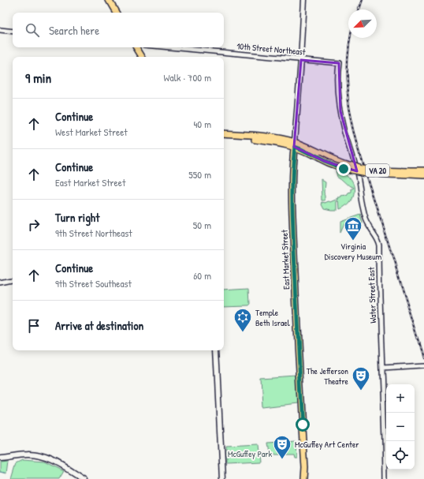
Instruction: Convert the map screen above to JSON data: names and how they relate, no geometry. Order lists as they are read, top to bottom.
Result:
{
  "streets": {
    "main road": ["VA 20", "East Market Street"],
    "street": ["10th Street Northeast", "Water Street East"]
  },
  "crossings": [
    ["10th Street Northeast", "East Market Street"],
    ["10th Street Northeast", "Water Street East"],
    ["VA 20", "East Market Street"]
  ],
  "parks": ["McGuffey Park"],
  "places": {
    "museum": ["Virginia Discovery Museum"],
    "synagogue": ["Temple Beth Israel"],
    "theatre": ["The Jefferson Theatre", "McGuffey Art Center"]
  },
  "north": "bottom left",
  "page": {
    "search": "Search here",
    "heading": ["9 min", "Walk · 700 m"],
    "list": [
      ["Continue", "West Market Street", "40 m"],
      ["Continue", "East Market Street", "550 m"],
      ["Turn right", "9th Street Northeast", "50 m"],
      ["Continue", "9th Street Southeast", "60 m"],
      "Arrive at destination"
    ],
    "map_buttons": ["+", "−"]
  }
}
